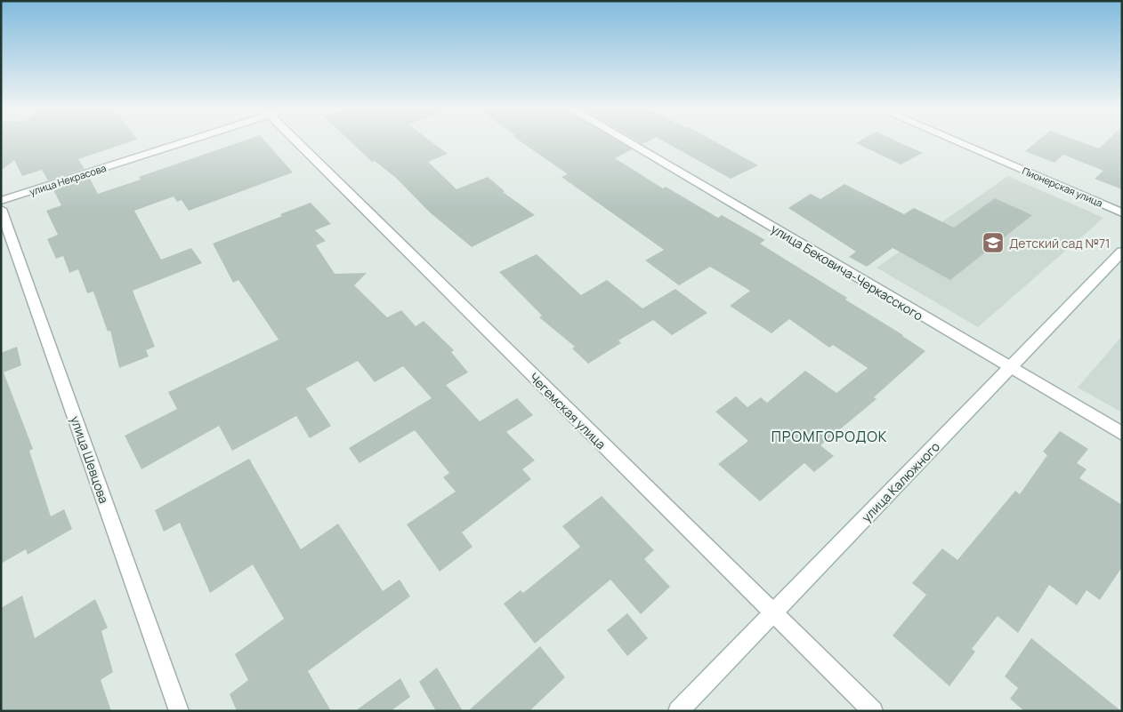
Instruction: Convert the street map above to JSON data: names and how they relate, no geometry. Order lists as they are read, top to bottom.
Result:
{
  "streets": {
    "street": [
      "улица Некрасова",
      "Пионерская улица",
      "улица Бековича-Черкасского",
      "Чегемская улица",
      "улица Шевцова",
      "улица Калюжного"
    ]
  },
  "crossings": [
    ["улица Бековича-Черкасского", "улица Калюжного"],
    ["Чегемская улица", "улица Калюжного"]
  ],
  "districts": ["ПРОМГОРОДОК"],
  "places": {
    "school or university": ["Детский сад №71"]
  }
}
